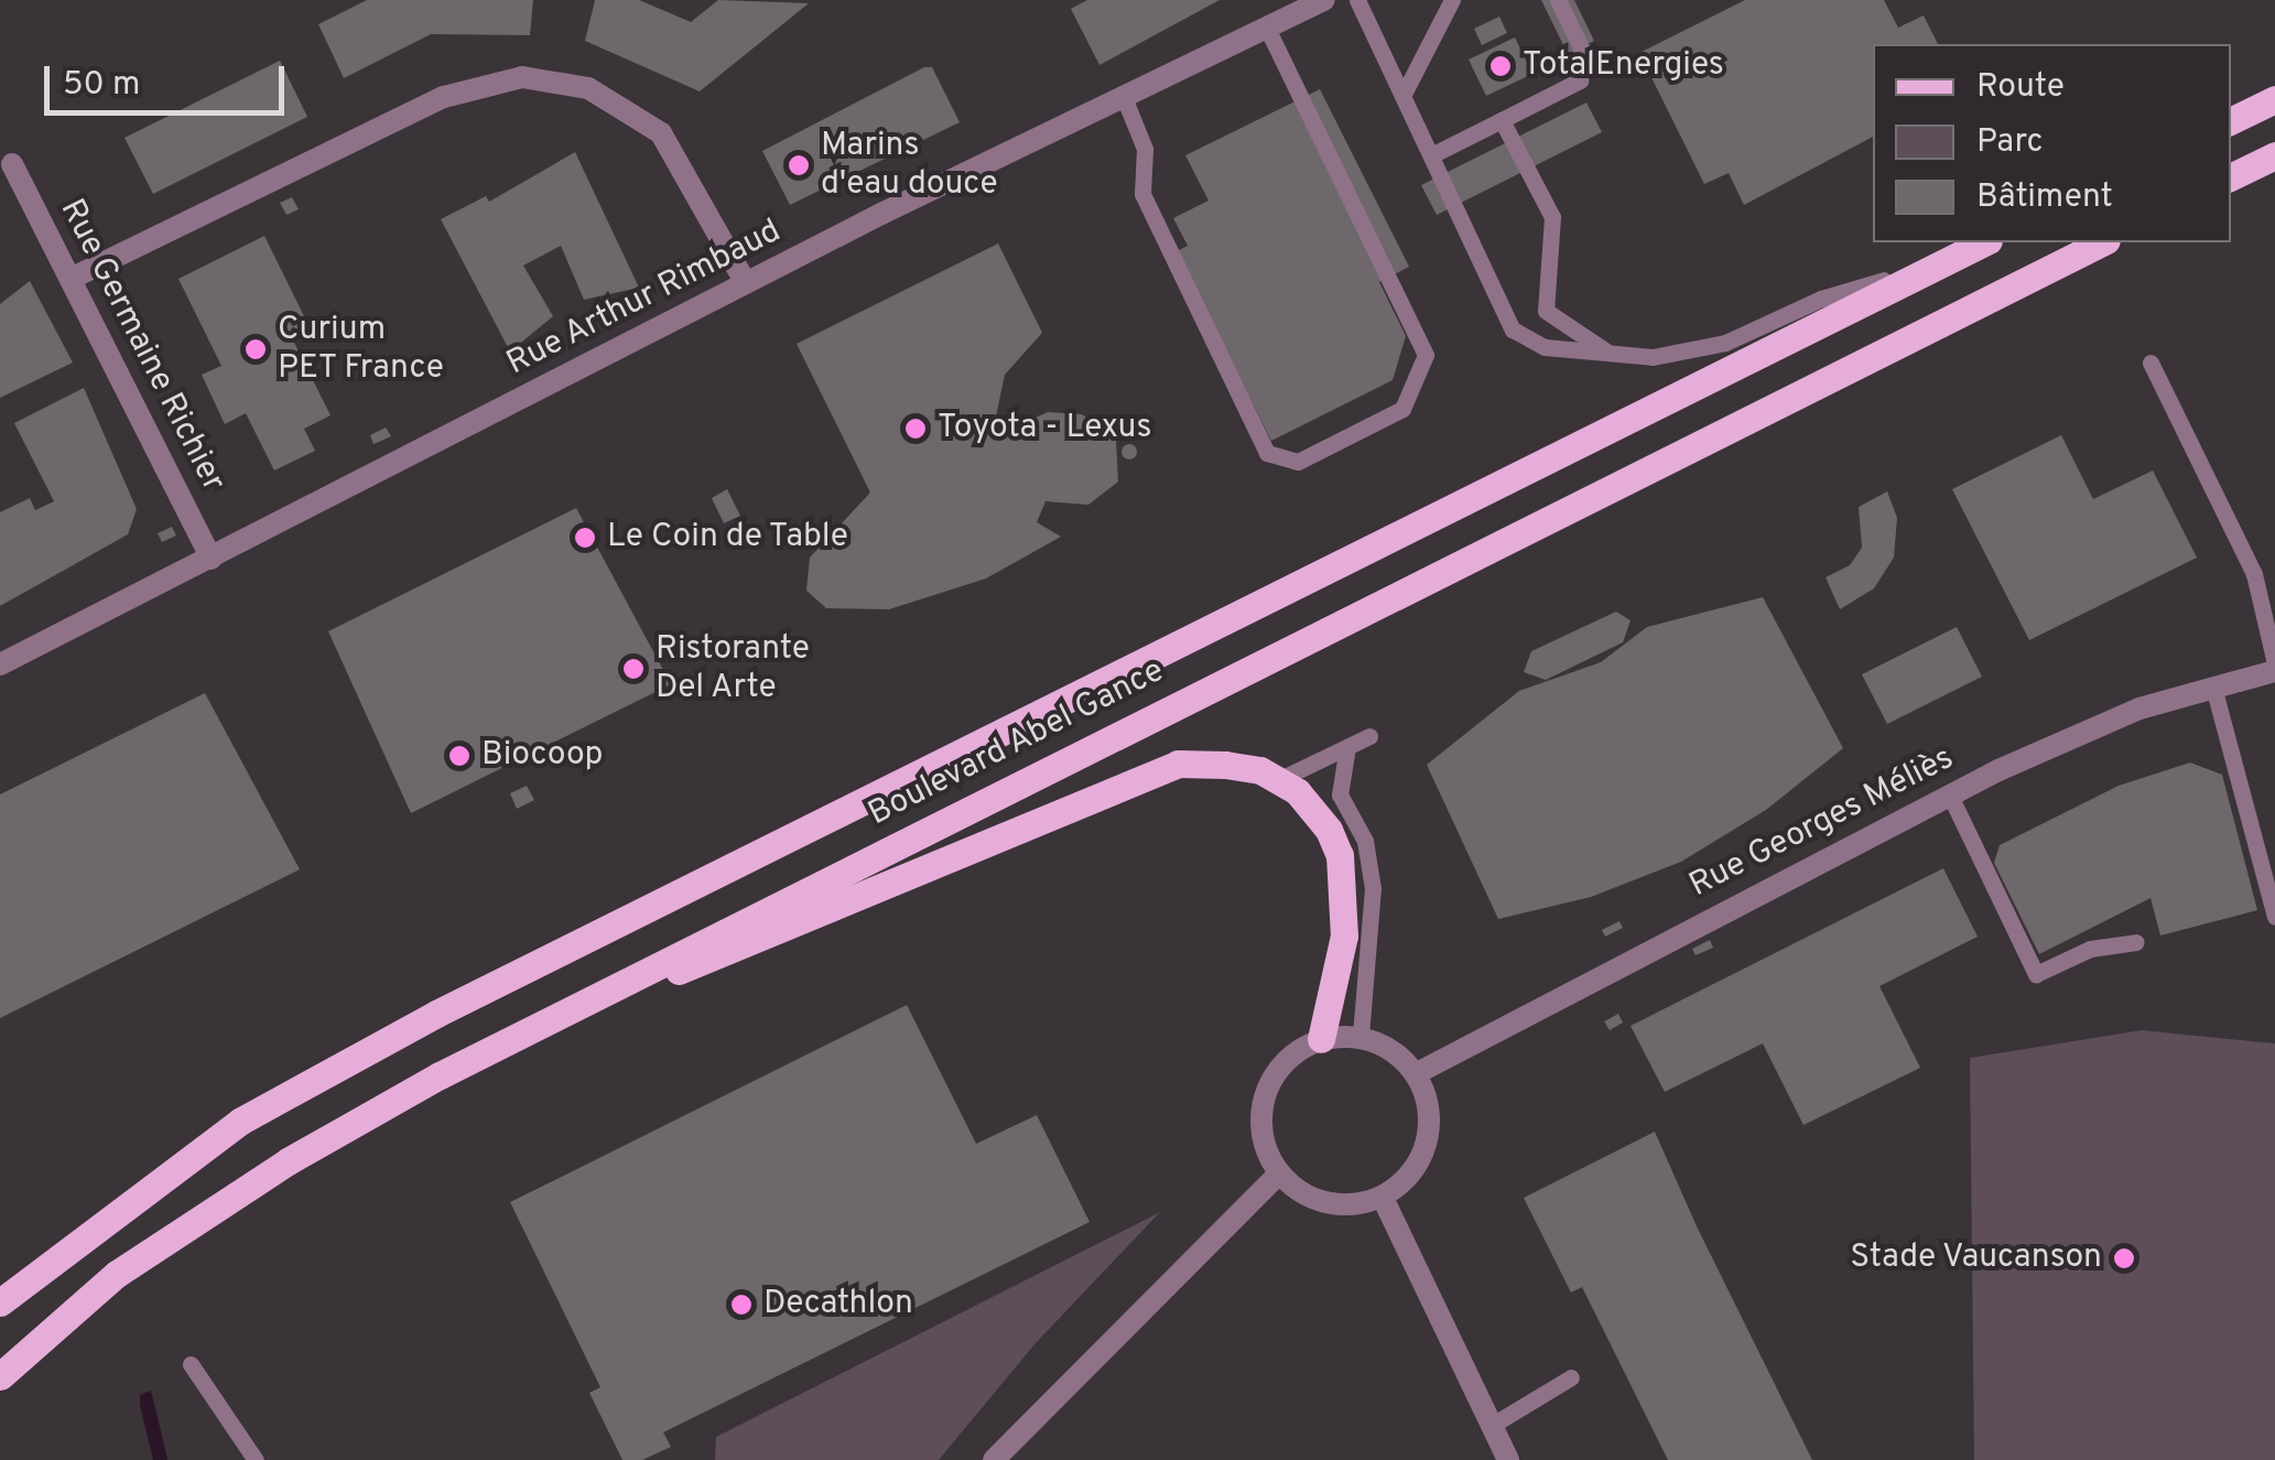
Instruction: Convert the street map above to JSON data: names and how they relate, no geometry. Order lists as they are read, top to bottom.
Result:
{
  "streets": {
    "main road": ["Boulevard Abel Gance"],
    "street": ["Rue Arthur Rimbaud", "Rue Germaine Richier", "Rue Georges Méliès"]
  },
  "crossings": [
    ["Rue Arthur Rimbaud", "Rue Germaine Richier"]
  ],
  "places": [
    "TotalEnergies",
    "Marins d'eau douce",
    "Curium PET France",
    "Toyota - Lexus",
    "Le Coin de Table",
    "Ristorante Del Arte",
    "Biocoop",
    "Stade Vaucanson",
    "Decathlon"
  ],
  "legend": ["Route", "Parc", "Bâtiment"],
  "scale_bar": "50 m"
}
